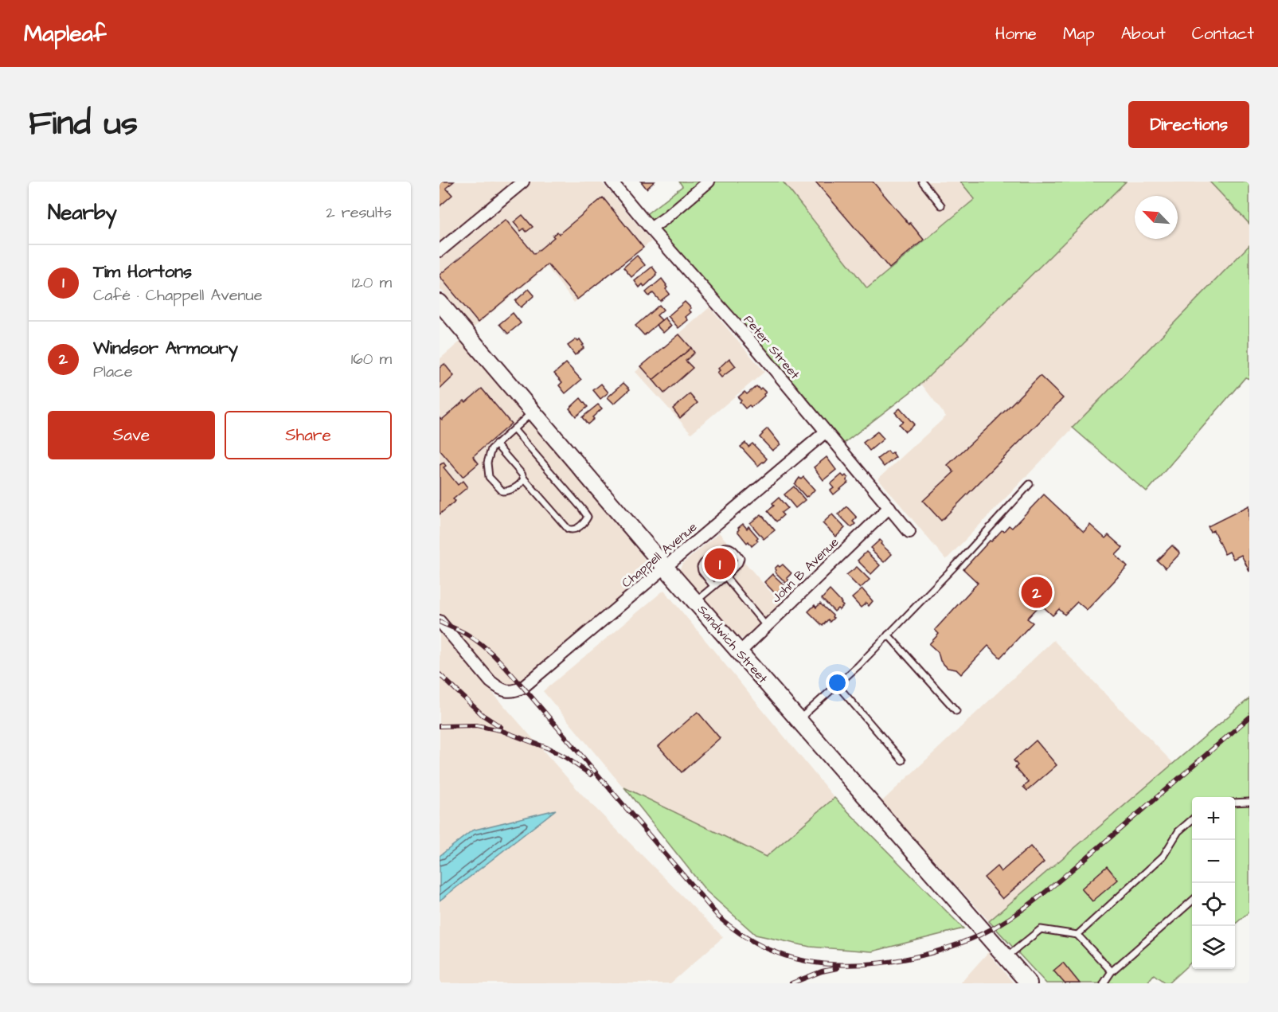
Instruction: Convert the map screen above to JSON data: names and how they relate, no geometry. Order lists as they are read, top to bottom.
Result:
{
  "streets": {
    "main road": ["Sandwich Street"],
    "street": ["Peter Street", "Chappell Avenue", "John B Avenue"]
  },
  "crossings": [
    ["Peter Street", "Chappell Avenue"],
    ["Peter Street", "John B Avenue"],
    ["Chappell Avenue", "Sandwich Street"],
    ["John B Avenue", "Sandwich Street"]
  ],
  "north": "top left",
  "page": {
    "header": "Mapleaf",
    "nav": [
      "Home",
      "Map",
      "About",
      "Contact"
    ],
    "title": "Find us",
    "buttons": [
      "Directions",
      ["Save", "Share"]
    ],
    "heading": ["Nearby", "2 results"],
    "list": [
      {
        "mark": "1",
        "name": "Tim Hortons",
        "note": "Café · Chappell Avenue",
        "value": "120 m"
      },
      {
        "mark": "2",
        "name": "Windsor Armoury",
        "note": "Place",
        "value": "160 m"
      }
    ],
    "pins": ["1", "2"],
    "map_buttons": ["+", "−"]
  }
}
